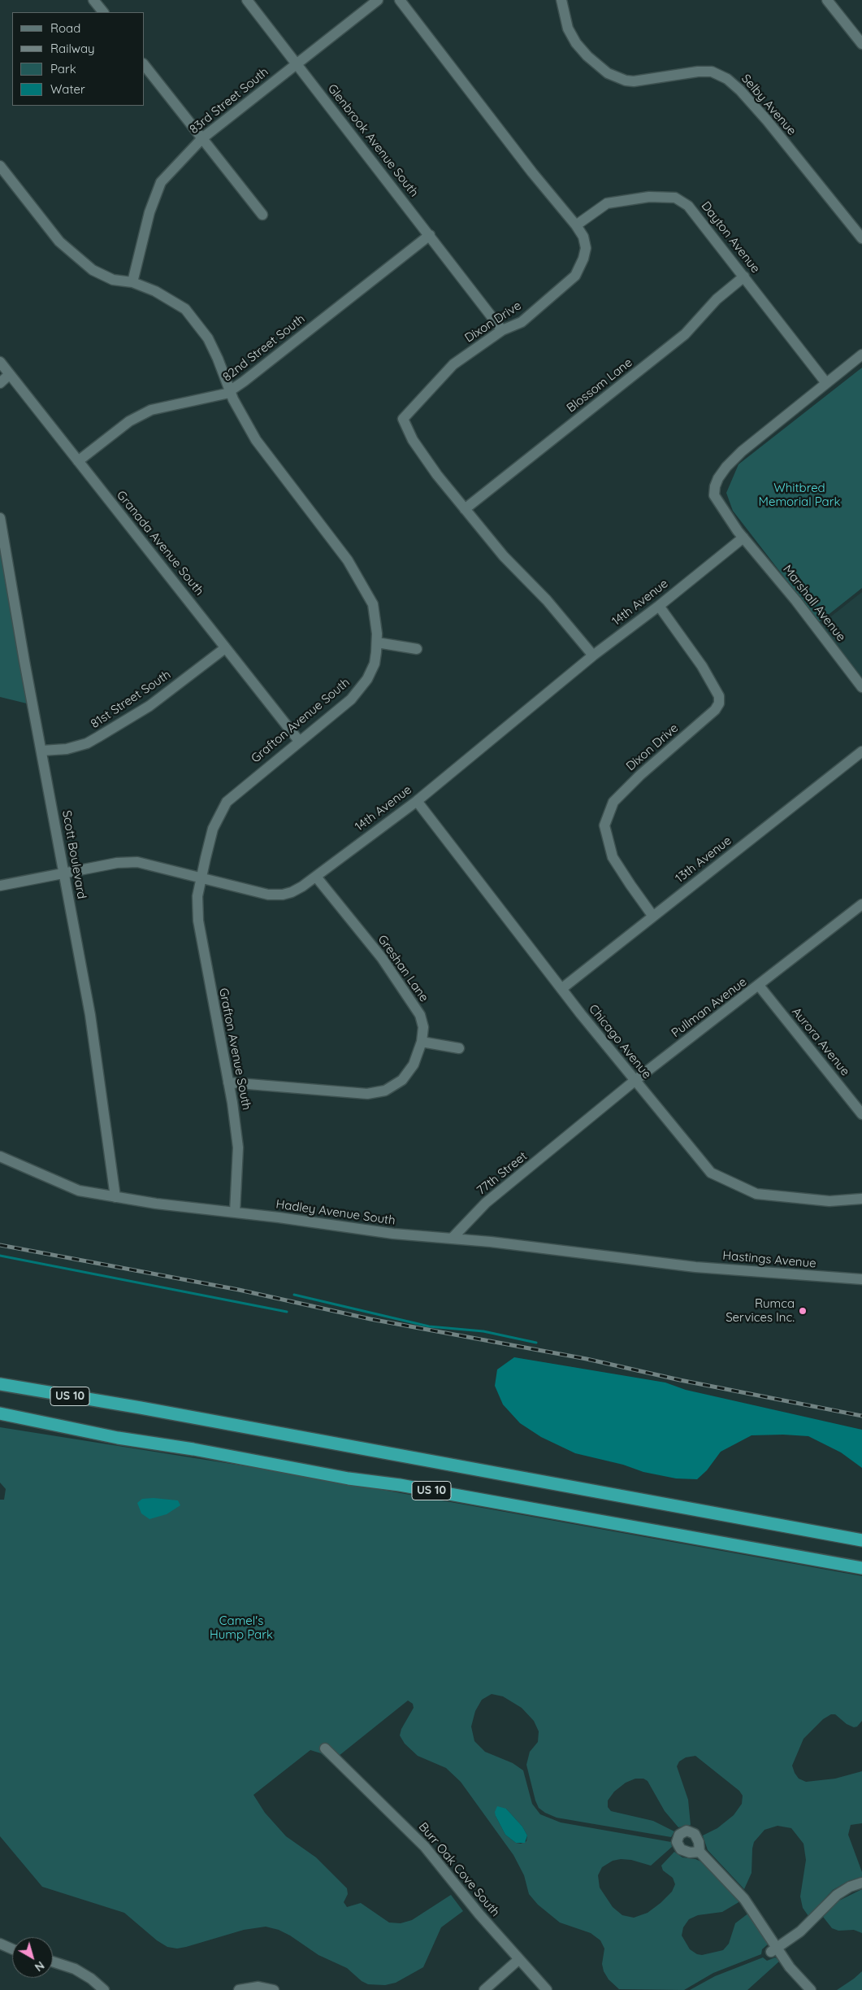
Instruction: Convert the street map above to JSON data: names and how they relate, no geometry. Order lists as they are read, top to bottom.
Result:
{
  "streets": {
    "highway": ["US 10"],
    "street": [
      "83rd Street South",
      "Selby Avenue",
      "Glenbrook Avenue South",
      "Dayton Avenue",
      "Dixon Drive",
      "82nd Street South",
      "Blossom Lane",
      "Granada Avenue South",
      "14th Avenue",
      "Marshall Avenue",
      "81st Street South",
      "Grafton Avenue South",
      "Scott Boulevard",
      "13th Avenue",
      "Greshan Lane",
      "Pullman Avenue",
      "Chicago Avenue",
      "Aurora Avenue",
      "77th Street",
      "Hadley Avenue South",
      "Hastings Avenue",
      "Burr Oak Cove South"
    ]
  },
  "crossings": [
    ["83rd Street South", "Glenbrook Avenue South"],
    ["83rd Street South", "Grafton Avenue South"],
    ["Glenbrook Avenue South", "Dixon Drive"],
    ["Glenbrook Avenue South", "82nd Street South"],
    ["Dayton Avenue", "Dixon Drive"],
    ["Dayton Avenue", "Blossom Lane"],
    ["Dixon Drive", "Blossom Lane"],
    ["Dixon Drive", "14th Avenue"],
    ["Dixon Drive", "13th Avenue"],
    ["82nd Street South", "Granada Avenue South"],
    ["82nd Street South", "Grafton Avenue South"],
    ["Granada Avenue South", "81st Street South"],
    ["Granada Avenue South", "Grafton Avenue South"],
    ["14th Avenue", "Marshall Avenue"],
    ["14th Avenue", "Grafton Avenue South"],
    ["14th Avenue", "Scott Boulevard"],
    ["14th Avenue", "Greshan Lane"],
    ["14th Avenue", "Chicago Avenue"],
    ["81st Street South", "Scott Boulevard"],
    ["Grafton Avenue South", "Greshan Lane"],
    ["Grafton Avenue South", "Hadley Avenue South"],
    ["Scott Boulevard", "Hadley Avenue South"],
    ["13th Avenue", "Chicago Avenue"],
    ["Pullman Avenue", "Chicago Avenue"],
    ["Pullman Avenue", "Aurora Avenue"],
    ["Pullman Avenue", "77th Street"],
    ["77th Street", "Hadley Avenue South"],
    ["Hadley Avenue South", "Hastings Avenue"]
  ],
  "parks": ["Whitbred Memorial Park", "Camel's Hump Park"],
  "places": ["Rumca Services Inc."],
  "legend": [
    "Road",
    "Railway",
    "Park",
    "Water"
  ],
  "north": "bottom right"
}
